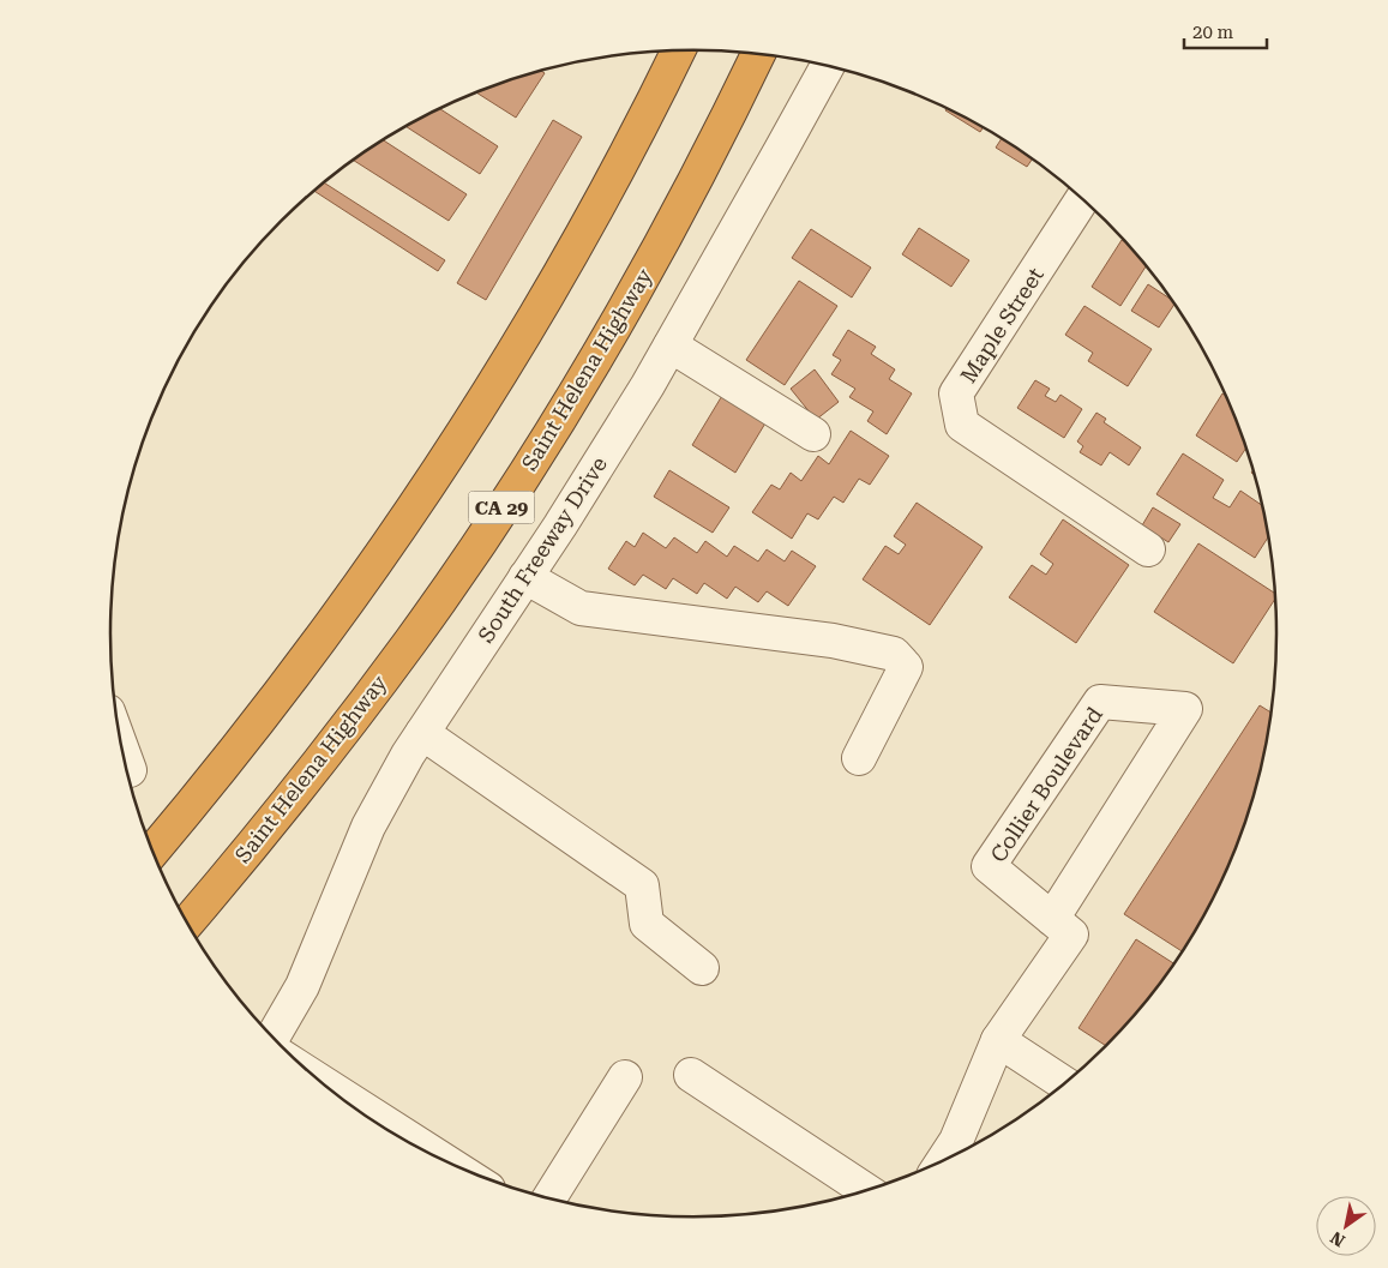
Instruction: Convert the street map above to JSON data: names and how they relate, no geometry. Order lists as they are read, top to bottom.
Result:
{
  "streets": {
    "highway": ["Saint Helena Highway", "CA 29"],
    "street": ["Maple Street", "South Freeway Drive", "Collier Boulevard"]
  },
  "scale_bar": "20 m",
  "north": "bottom left"
}
